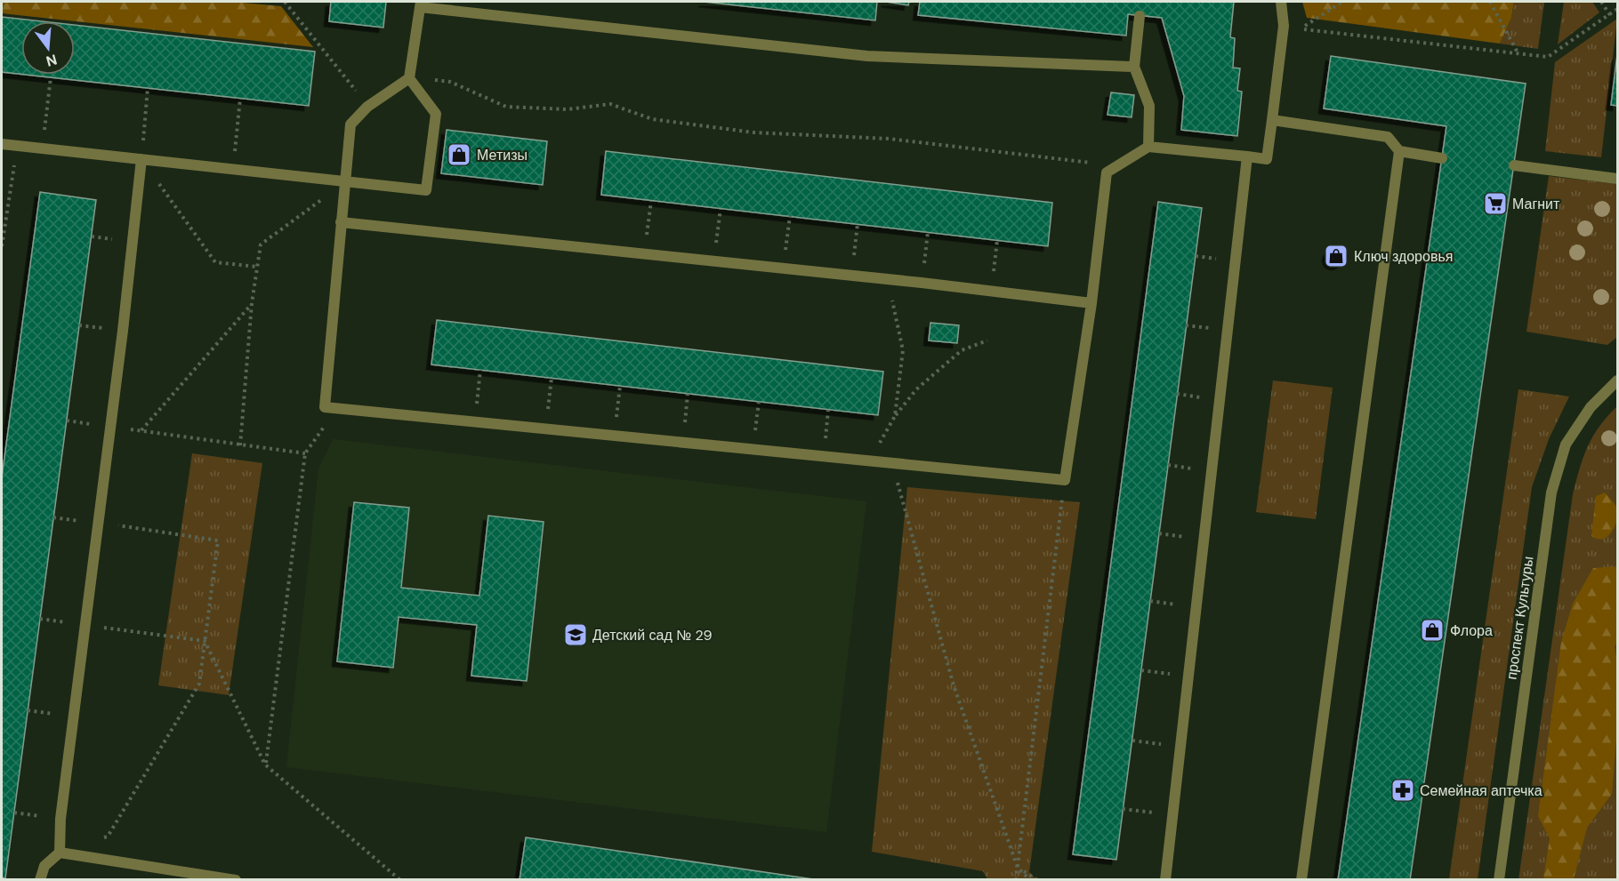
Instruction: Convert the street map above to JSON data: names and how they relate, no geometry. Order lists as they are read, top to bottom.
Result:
{
  "streets": {
    "street": ["проспект Культуры"]
  },
  "places": {
    "shop": ["Метизы", "Ключ здоровья", "Флора"],
    "supermarket": ["Магнит"],
    "school or university": ["Детский сад № 29"],
    "pharmacy": ["Семейная аптечка"]
  },
  "north": "bottom"
}
